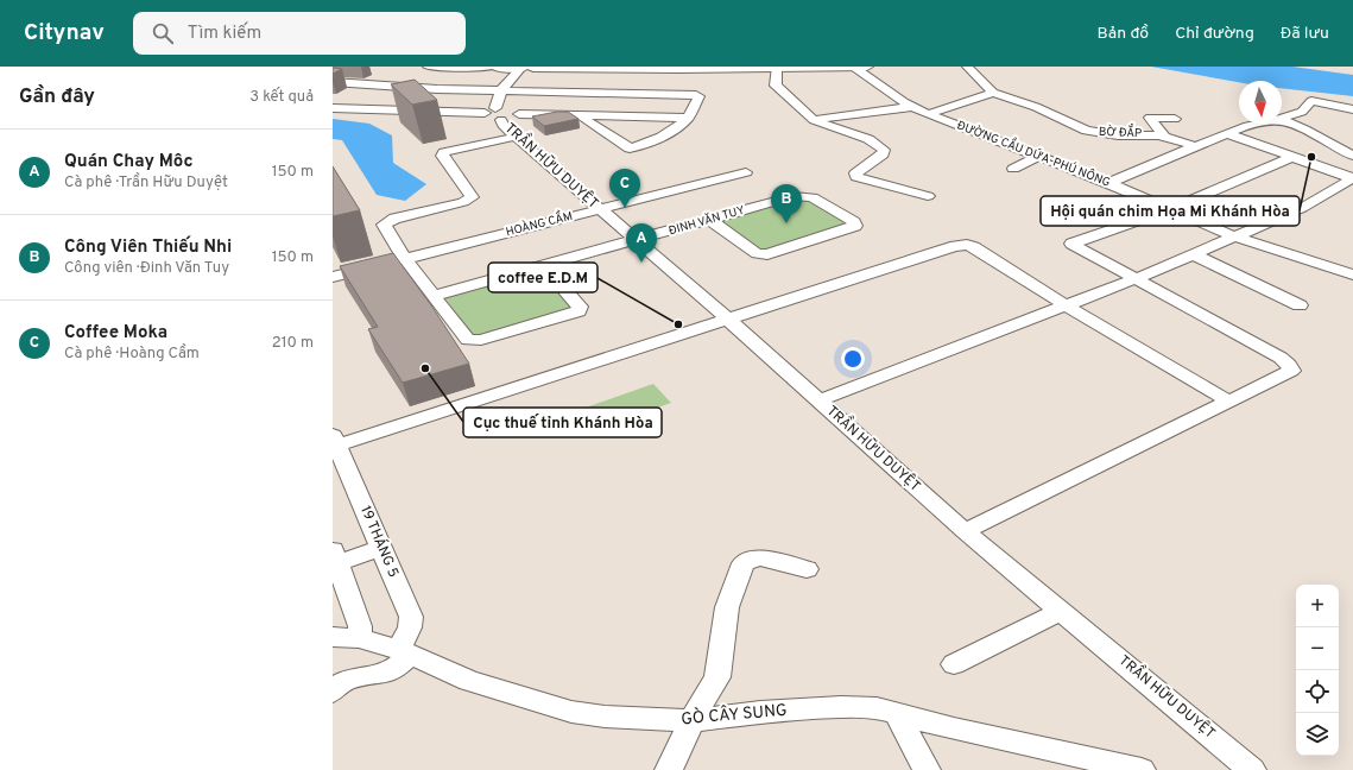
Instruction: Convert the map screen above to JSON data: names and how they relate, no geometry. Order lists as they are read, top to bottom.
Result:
{
  "streets": {
    "street": [
      "BỜ ĐẮP",
      "ĐƯỜNG CẦU DỨA-PHÚ NÔNG",
      "TRẦN HỮU DUYỆT",
      "ĐINH VĂN TUY",
      "HOÀNG CẦM",
      "19 THÁNG 5",
      "GÒ CÂY SUNG"
    ]
  },
  "crossings": [
    ["TRẦN HỮU DUYỆT", "ĐINH VĂN TUY"],
    ["TRẦN HỮU DUYỆT", "HOÀNG CẦM"],
    ["19 THÁNG 5", "GÒ CÂY SUNG"]
  ],
  "places": ["Hội quán chim Họa Mi Khánh Hòa", "coffee E.D.M", "Cục thuế tỉnh Khánh Hòa"],
  "north": "bottom",
  "page": {
    "header": "Citynav",
    "search": "Tìm kiếm",
    "nav": ["Bản đồ", "Chỉ đường", "Đã lưu"],
    "heading": ["Gần đây", "3 kết quả"],
    "list": [
      {
        "mark": "A",
        "name": "Quán Chay Môc",
        "note": "Cà phê · Trần Hữu Duyệt",
        "value": "150 m"
      },
      {
        "mark": "B",
        "name": "Công Viên Thiếu Nhi",
        "note": "Công viên · Đinh Văn Tuy",
        "value": "150 m"
      },
      {
        "mark": "C",
        "name": "Coffee Moka",
        "note": "Cà phê · Hoàng Cầm",
        "value": "210 m"
      }
    ],
    "pins": ["C", "B", "A"],
    "map_buttons": ["+", "−"]
  }
}
